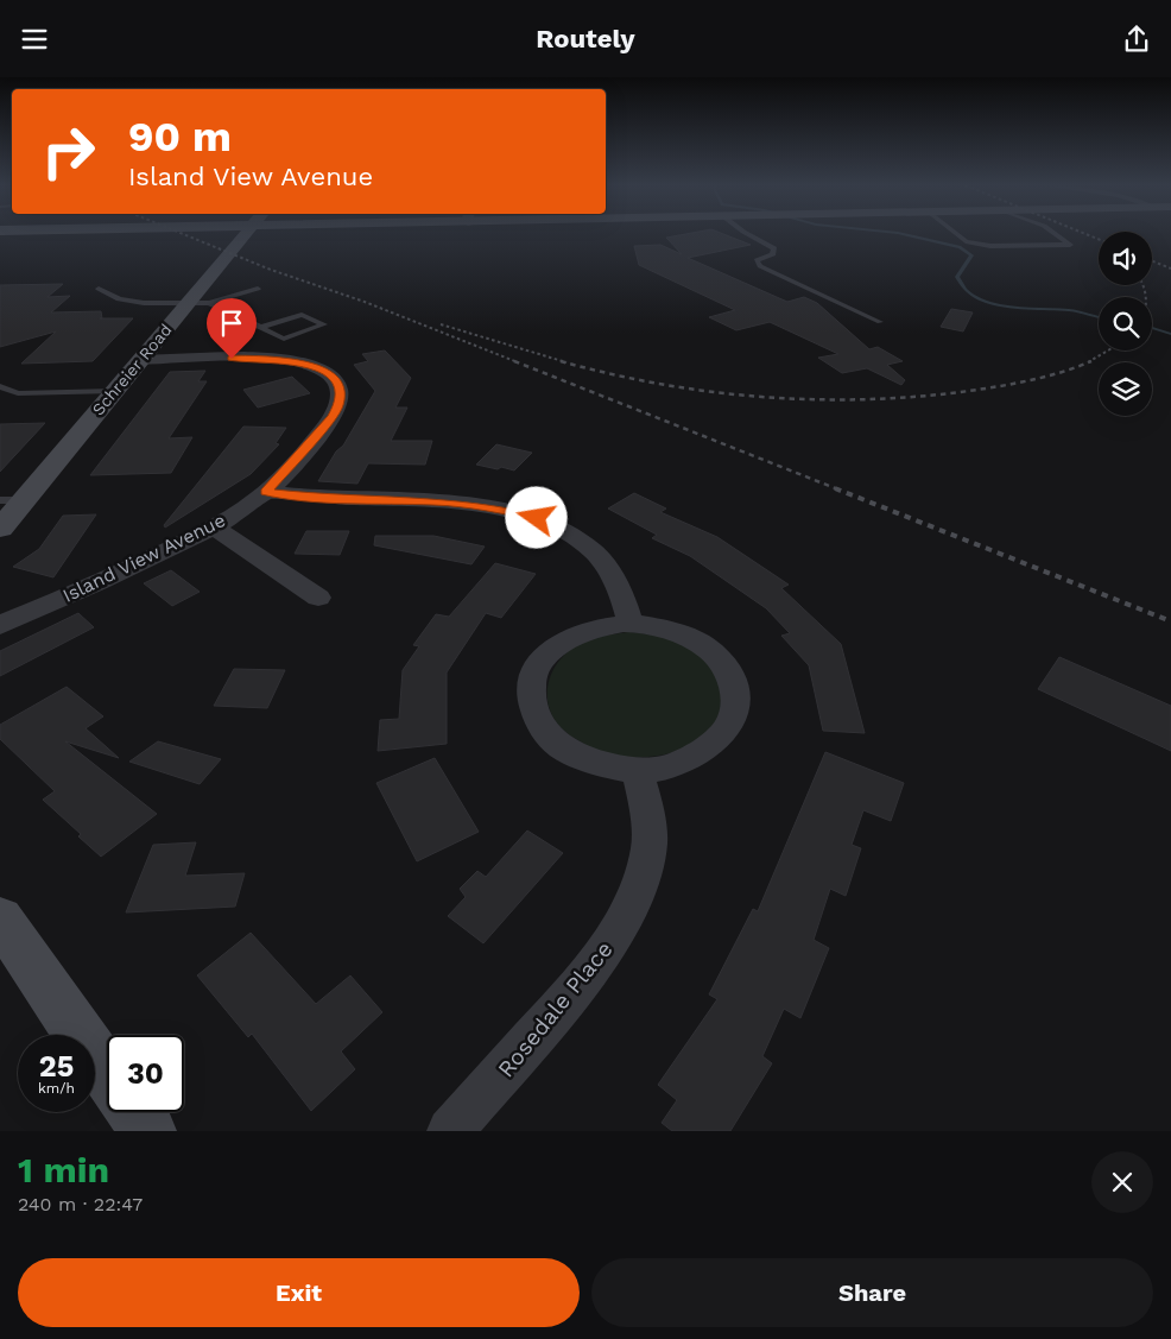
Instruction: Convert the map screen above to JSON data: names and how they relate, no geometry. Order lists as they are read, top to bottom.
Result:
{
  "streets": {
    "street": ["Schreier Road", "Island View Avenue", "Rosedale Place"]
  },
  "crossings": [
    ["Schreier Road", "Island View Avenue"]
  ],
  "page": {
    "header": "Routely",
    "turn": ["90 m", "Island View Avenue"],
    "speed": "25 km/h",
    "limit": "30",
    "heading": ["1 min", "240 m · 22:47"],
    "buttons": ["Exit", "Share"]
  }
}
